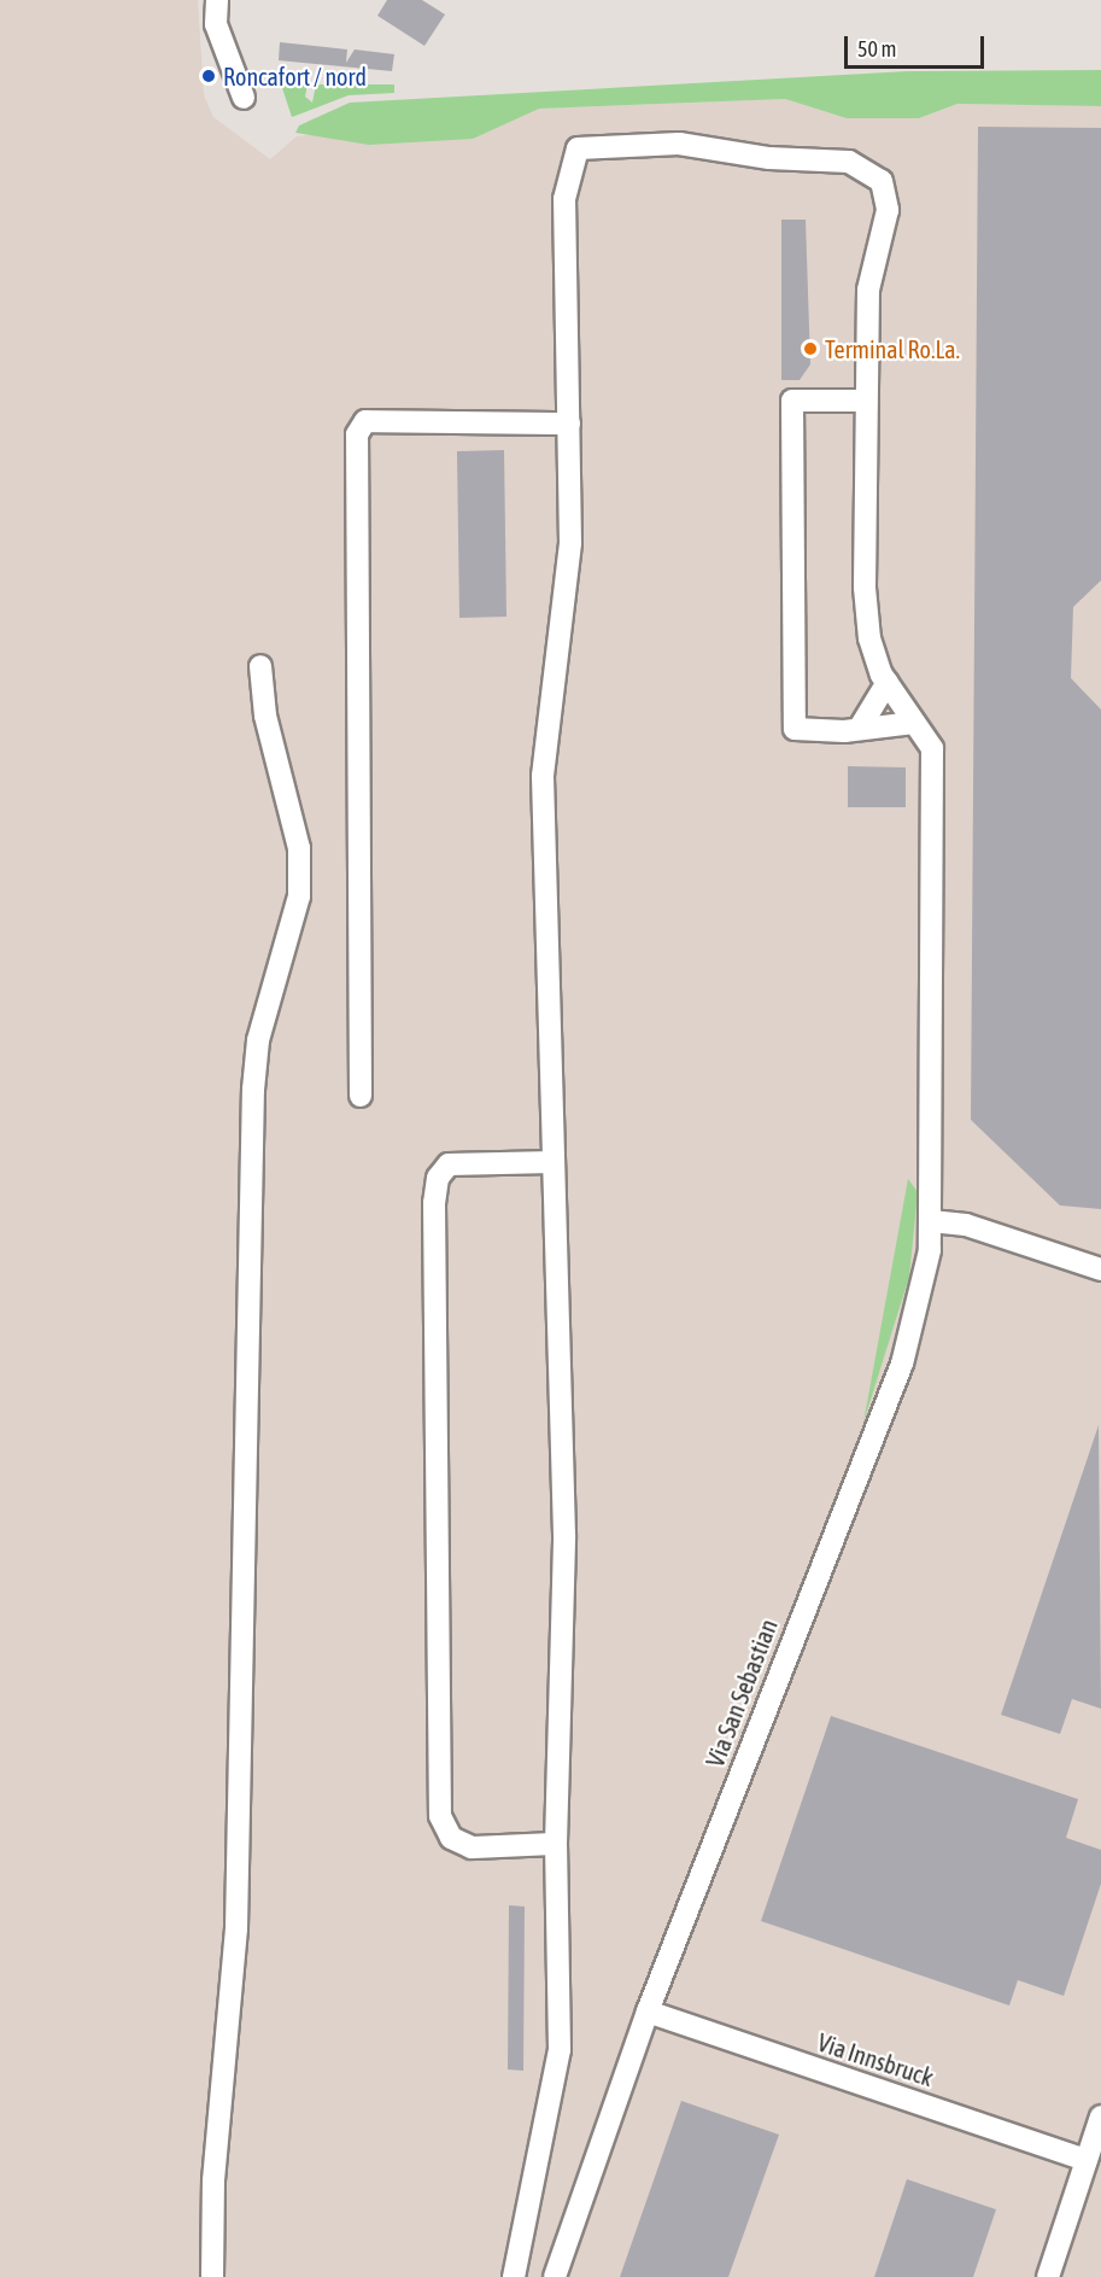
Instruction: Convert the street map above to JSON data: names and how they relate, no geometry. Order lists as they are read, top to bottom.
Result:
{
  "streets": {
    "street": ["Via San Sebastian", "Via Innsbruck"]
  },
  "crossings": [
    ["Via San Sebastian", "Via Innsbruck"]
  ],
  "places": ["Roncafort / nord", "Terminal Ro.La."],
  "scale_bar": "50 m"
}
